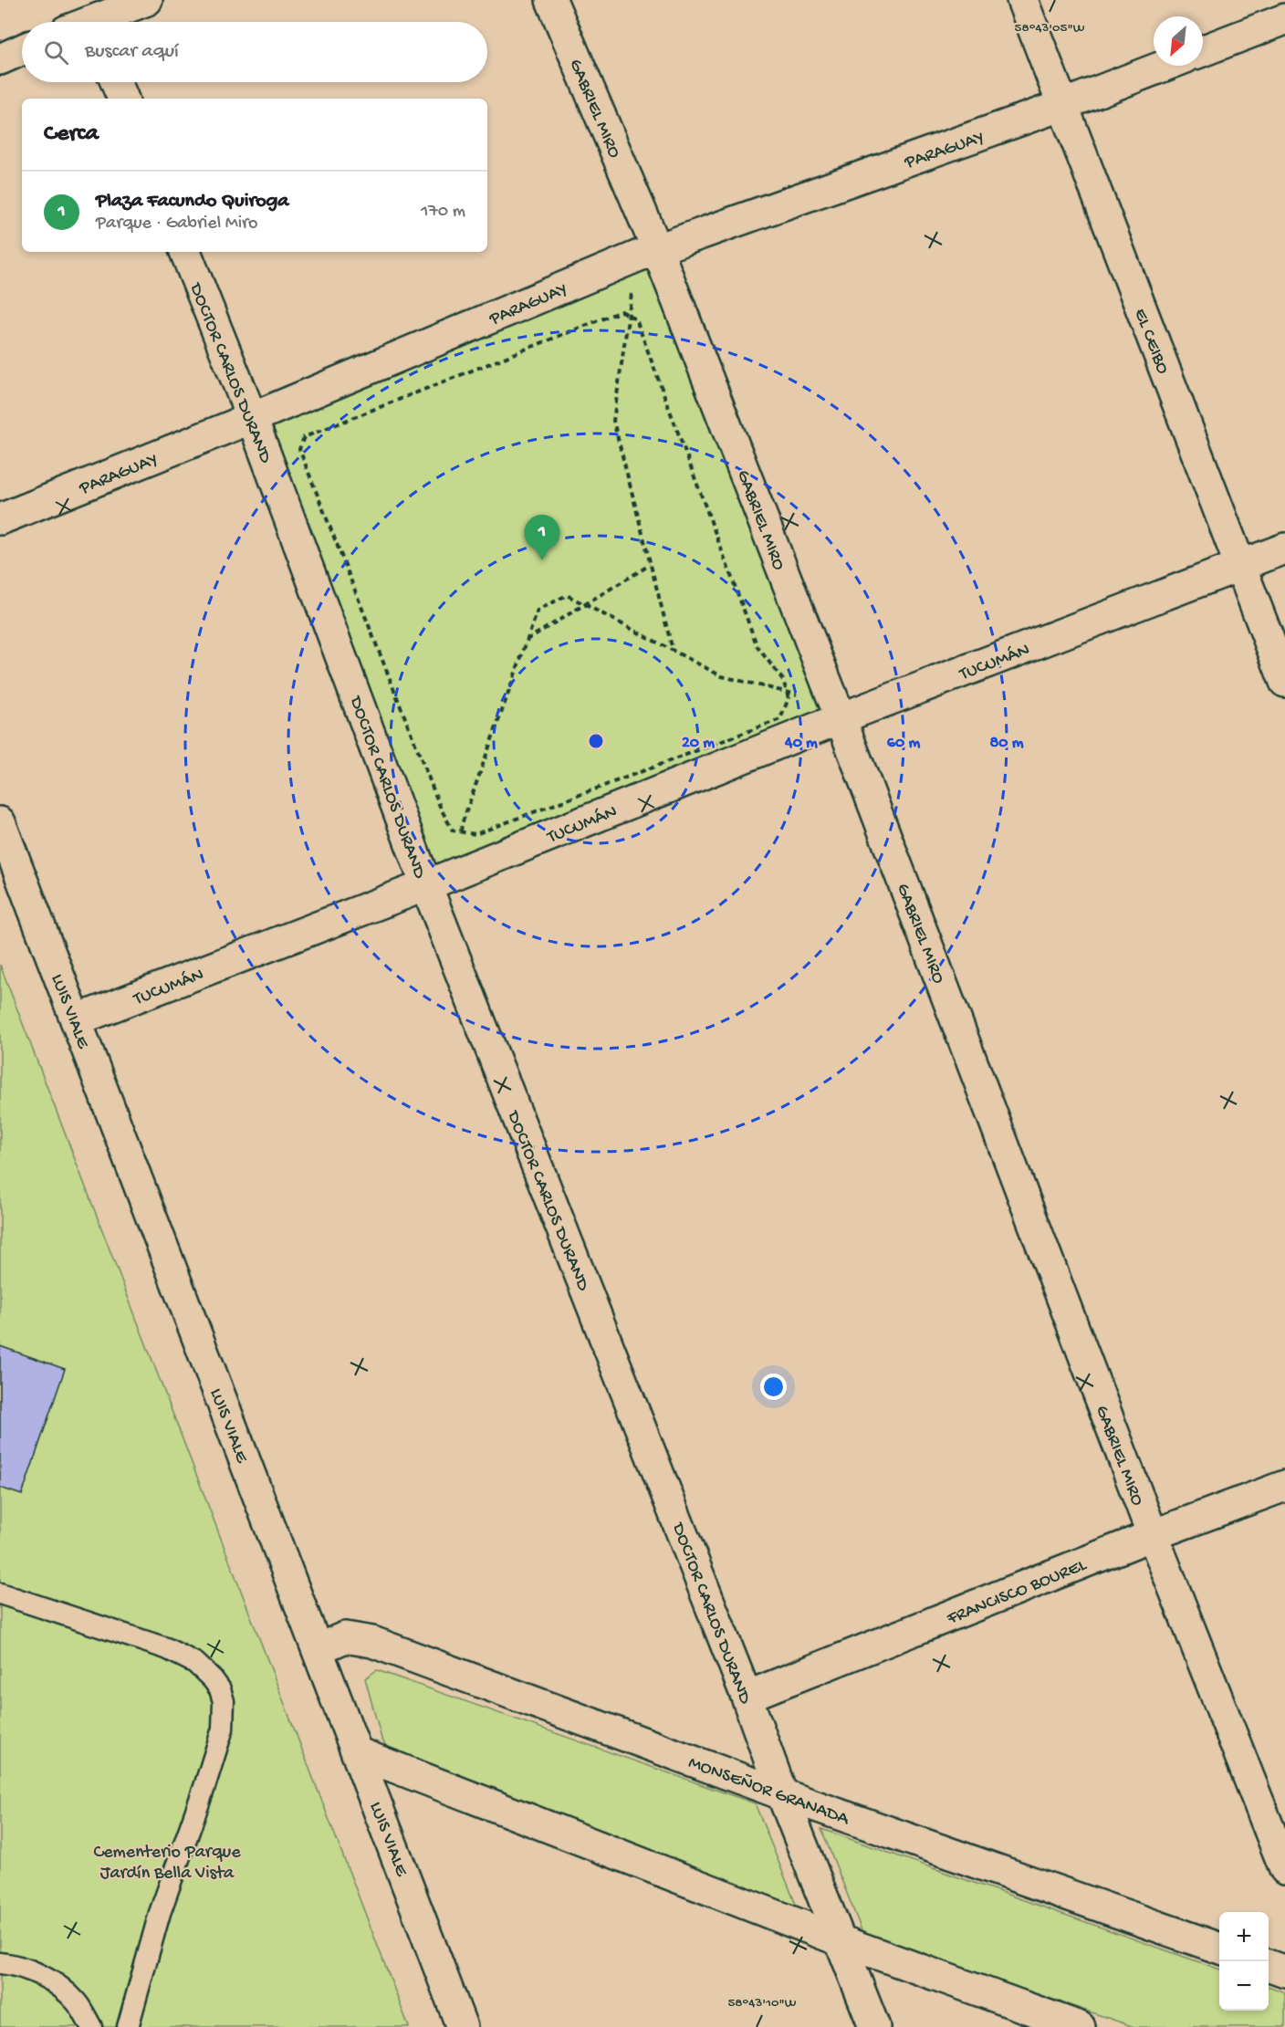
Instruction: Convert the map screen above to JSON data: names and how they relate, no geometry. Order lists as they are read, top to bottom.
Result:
{
  "streets": {
    "street": [
      "GABRIEL MIRO",
      "PARAGUAY",
      "EL CEIBO",
      "DOCTOR CARLOS DURAND",
      "TUCUMÁN",
      "LUIS VIALE",
      "FRANCISCO BOUREL",
      "MONSEÑOR GRANADA"
    ]
  },
  "crossings": [
    ["GABRIEL MIRO", "PARAGUAY"],
    ["GABRIEL MIRO", "TUCUMÁN"],
    ["GABRIEL MIRO", "FRANCISCO BOUREL"],
    ["PARAGUAY", "EL CEIBO"],
    ["PARAGUAY", "DOCTOR CARLOS DURAND"],
    ["EL CEIBO", "TUCUMÁN"],
    ["DOCTOR CARLOS DURAND", "TUCUMÁN"],
    ["DOCTOR CARLOS DURAND", "FRANCISCO BOUREL"],
    ["DOCTOR CARLOS DURAND", "MONSEÑOR GRANADA"],
    ["TUCUMÁN", "LUIS VIALE"],
    ["LUIS VIALE", "MONSEÑOR GRANADA"]
  ],
  "parks": ["Cementerio Parque Jardín Bella Vista"],
  "north": "bottom left",
  "page": {
    "search": "Buscar aquí",
    "heading": "Cerca",
    "list": [
      {
        "mark": "1",
        "name": "Plaza Facundo Quiroga",
        "note": "Parque · Gabriel Miro",
        "value": "170 m"
      }
    ],
    "pins": "1",
    "map_buttons": ["+", "−"]
  },
  "coordinates": ["58°43'05\"W", "58°43'10\"W"],
  "rings": [
    "20 m",
    "40 m",
    "60 m",
    "80 m"
  ]
}
